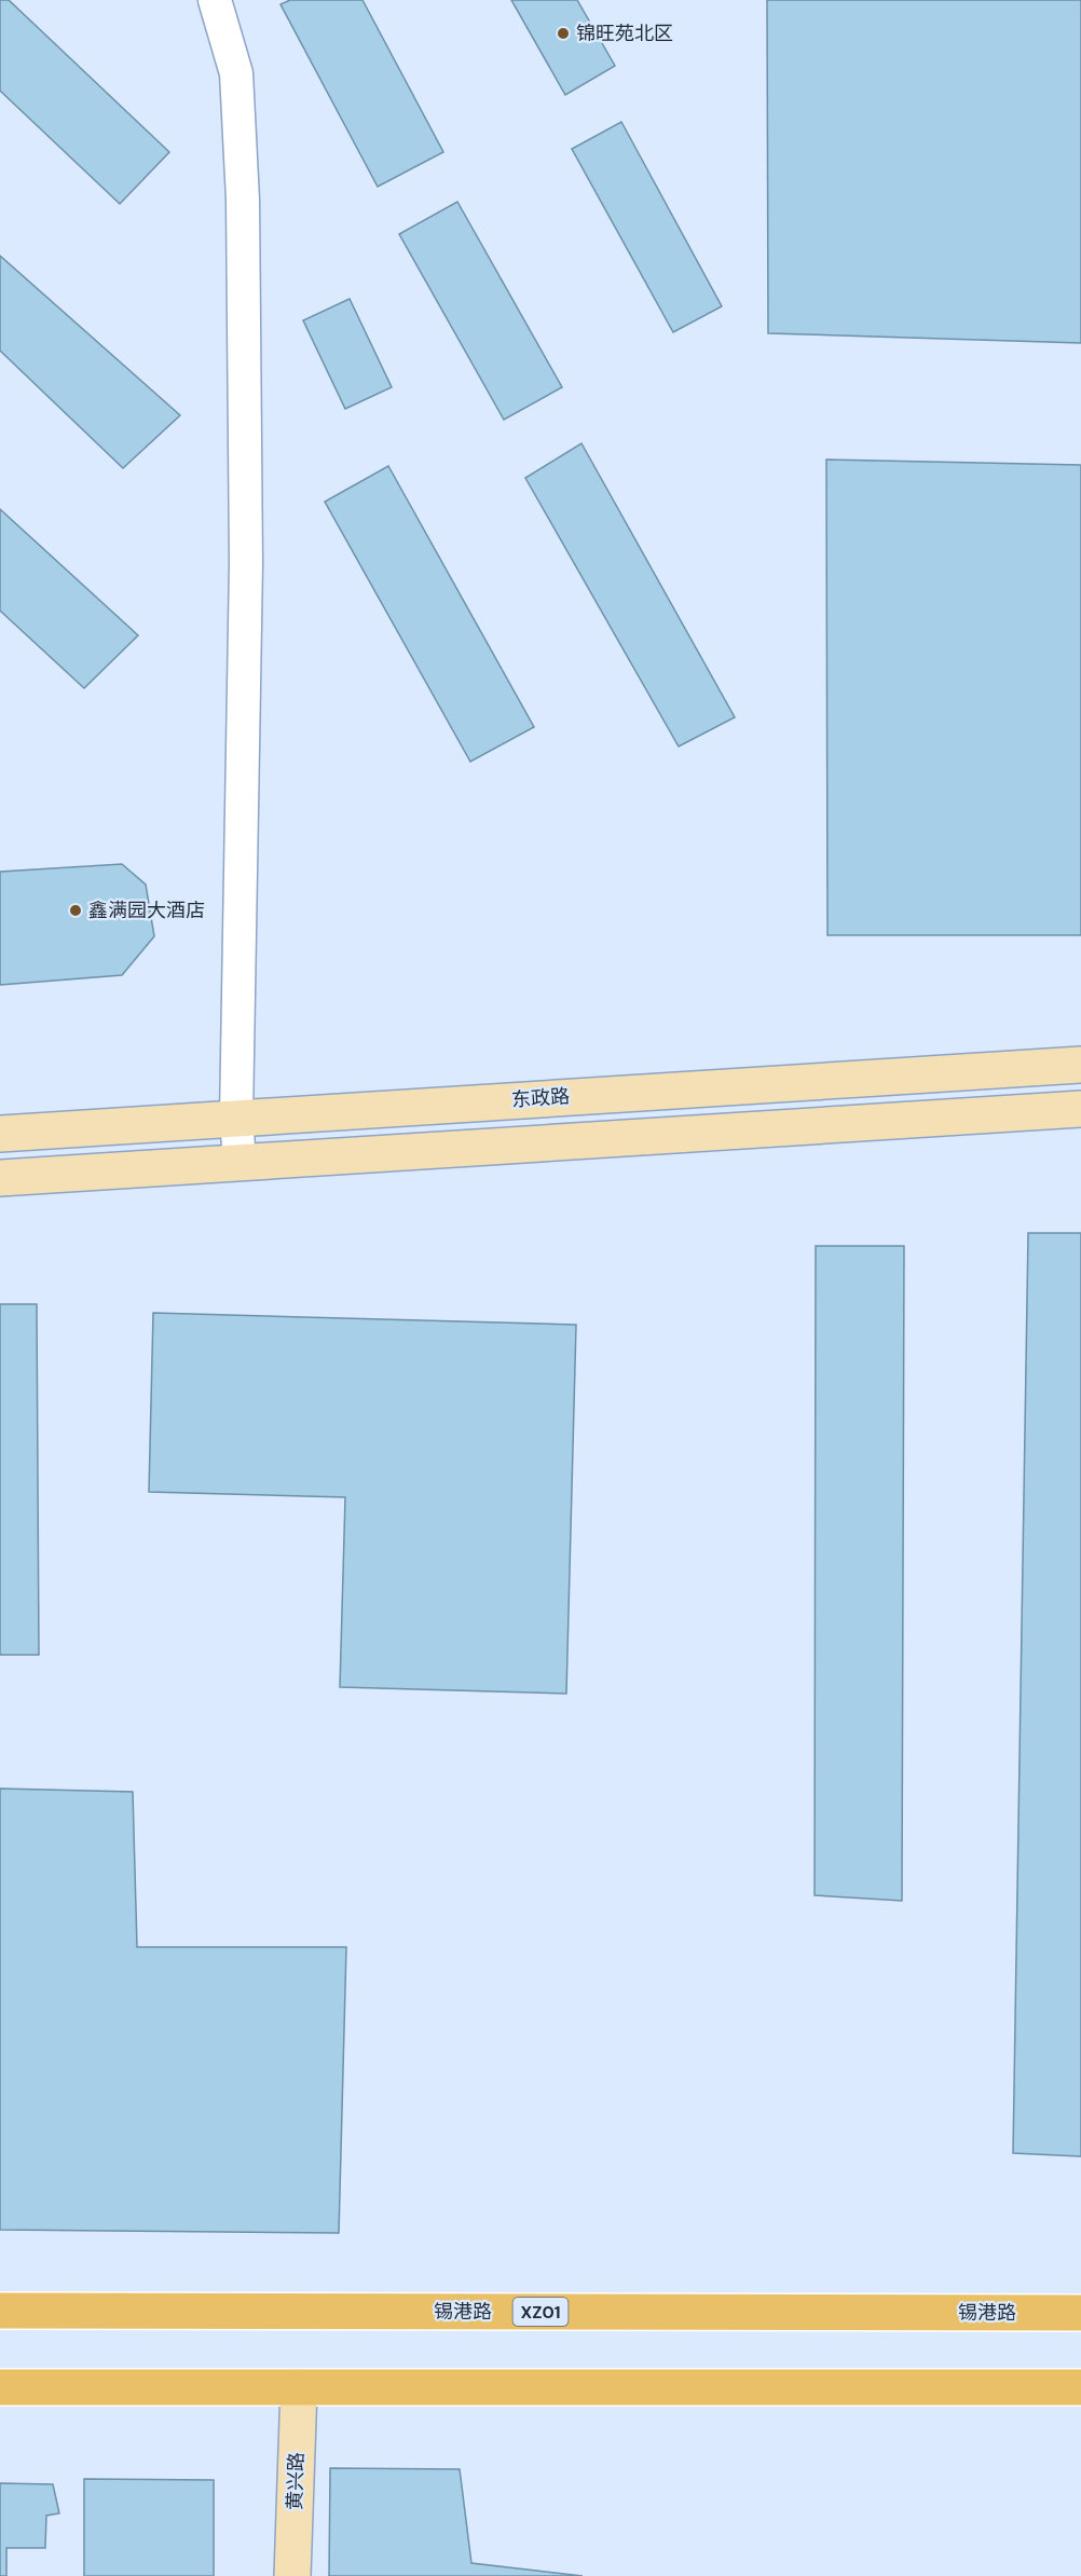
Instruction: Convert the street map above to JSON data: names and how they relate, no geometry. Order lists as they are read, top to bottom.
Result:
{
  "streets": {
    "main road": [
      "东政路",
      "锡港路",
      "XZ01",
      "黄兴路"
    ]
  },
  "places": ["锦旺苑北区", "鑫满园大酒店"]
}
